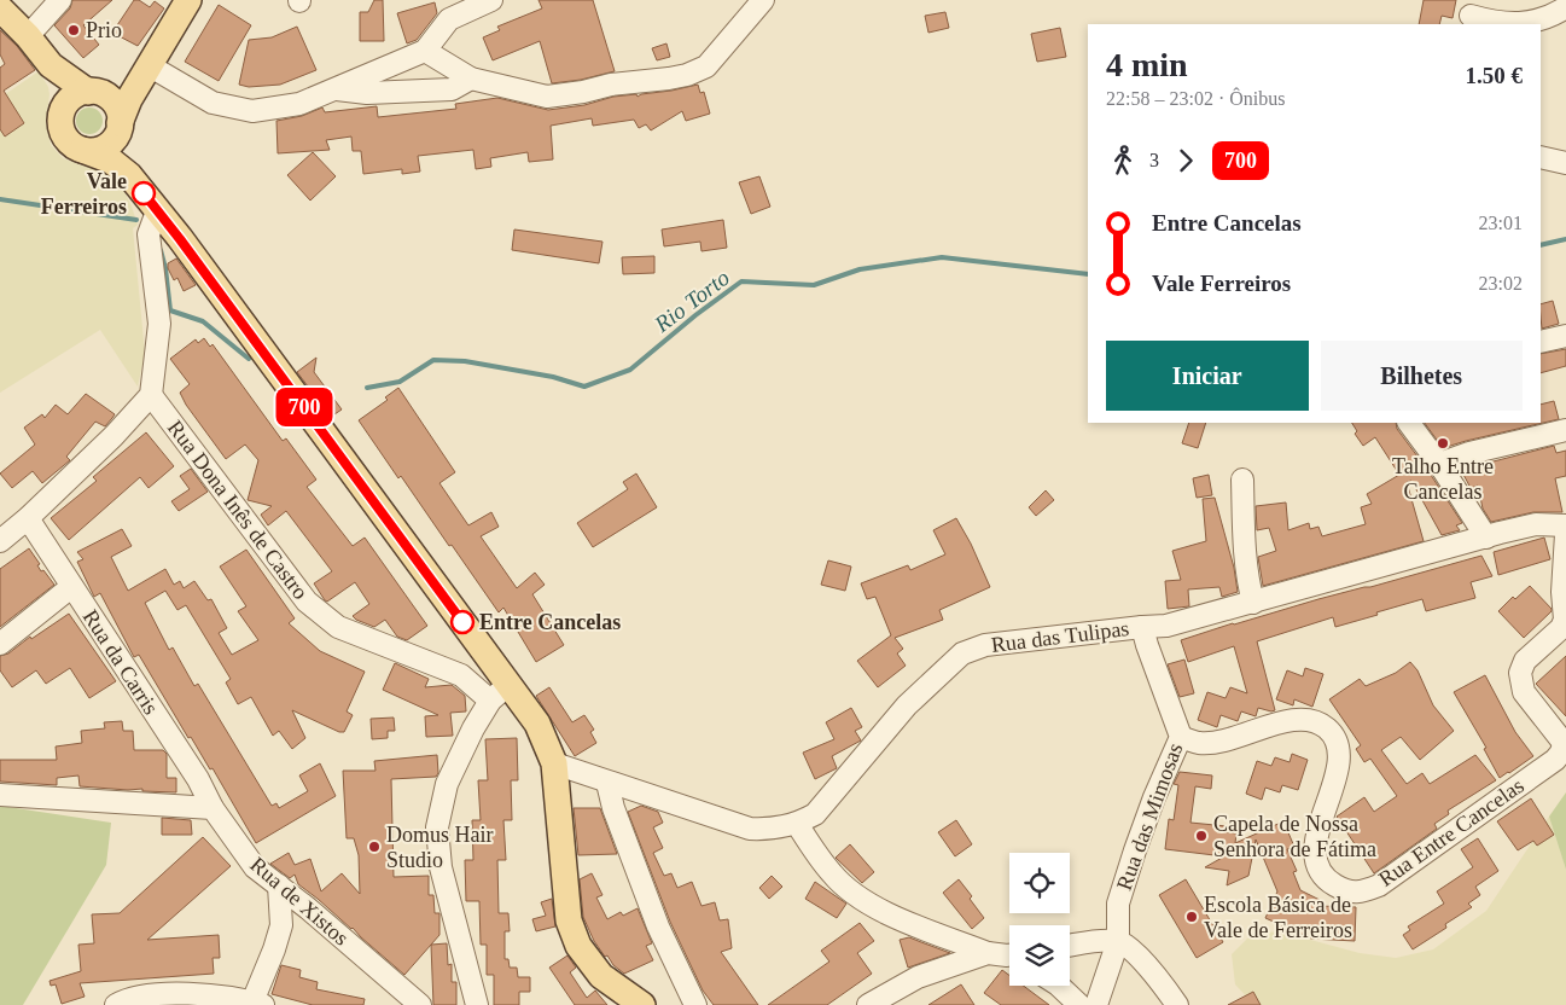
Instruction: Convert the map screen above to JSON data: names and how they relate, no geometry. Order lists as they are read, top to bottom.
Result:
{
  "streets": {
    "street": [
      "Rua Dona Inês de Castro",
      "Rua das Tulipas",
      "Rua da Carris",
      "Rua das Mimosas",
      "Rua Entre Cancelas",
      "Rua de Xistos"
    ]
  },
  "crossings": [
    ["Rua das Tulipas", "Rua das Mimosas"],
    ["Rua da Carris", "Rua de Xistos"],
    ["Rua das Mimosas", "Rua Entre Cancelas"]
  ],
  "water": ["Rio Torto"],
  "places": [
    "Prio",
    "Vale Ferreiros",
    "Talho Entre Cancelas",
    "Entre Cancelas",
    "Capela de Nossa Senhora de Fátima",
    "Domus Hair Studio",
    "Escola Básica de Vale de Ferreiros"
  ],
  "lines": ["bus line 700"],
  "page": {
    "on_map": "700",
    "heading": ["4 min", "22:58 – 23:02 · Ônibus", "1.50 €"],
    "legs": ["3", "700"],
    "list": [
      {
        "name": "Entre Cancelas",
        "value": "23:01"
      },
      {
        "name": "Vale Ferreiros",
        "value": "23:02"
      }
    ],
    "buttons": ["Iniciar", "Bilhetes"]
  }
}
